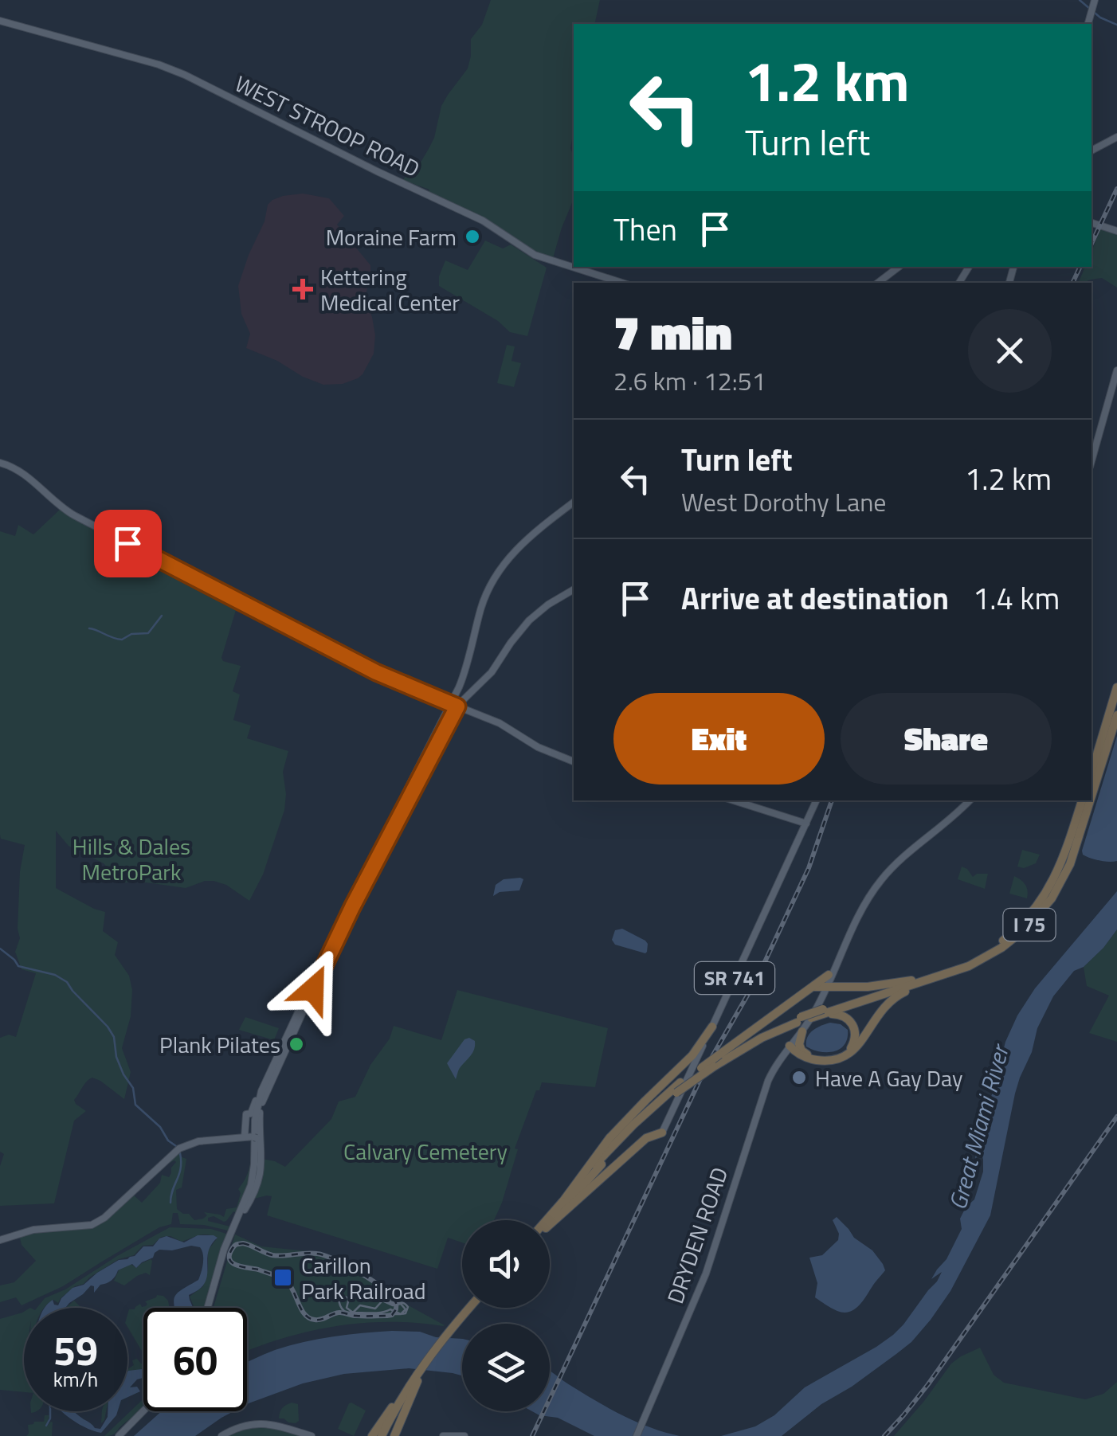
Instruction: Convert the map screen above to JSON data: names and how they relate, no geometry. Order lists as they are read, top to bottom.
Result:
{
  "streets": {
    "highway": ["I 75"],
    "main road": ["WEST STROOP ROAD", "SR 741", "DRYDEN ROAD"]
  },
  "crossings": [
    ["I 75", "SR 741"]
  ],
  "water": ["Great Miami River"],
  "parks": ["Hills & Dales MetroPark", "Calvary Cemetery"],
  "places": {
    "other": ["Moraine Farm", "Plank Pilates", "Have A Gay Day"],
    "health": ["Kettering Medical Center"],
    "transit": ["Carillon Park Railroad"]
  },
  "page": {
    "turn": ["1.2 km", "Turn left"],
    "then": "Then",
    "heading": ["7 min", "2.6 km · 12:51"],
    "list": [
      {
        "name": "Turn left",
        "note": "West Dorothy Lane",
        "value": "1.2 km"
      },
      {
        "name": "Arrive at destination",
        "value": "1.4 km"
      }
    ],
    "buttons": ["Exit", "Share"],
    "speed": "59 km/h",
    "limit": "60"
  }
}
